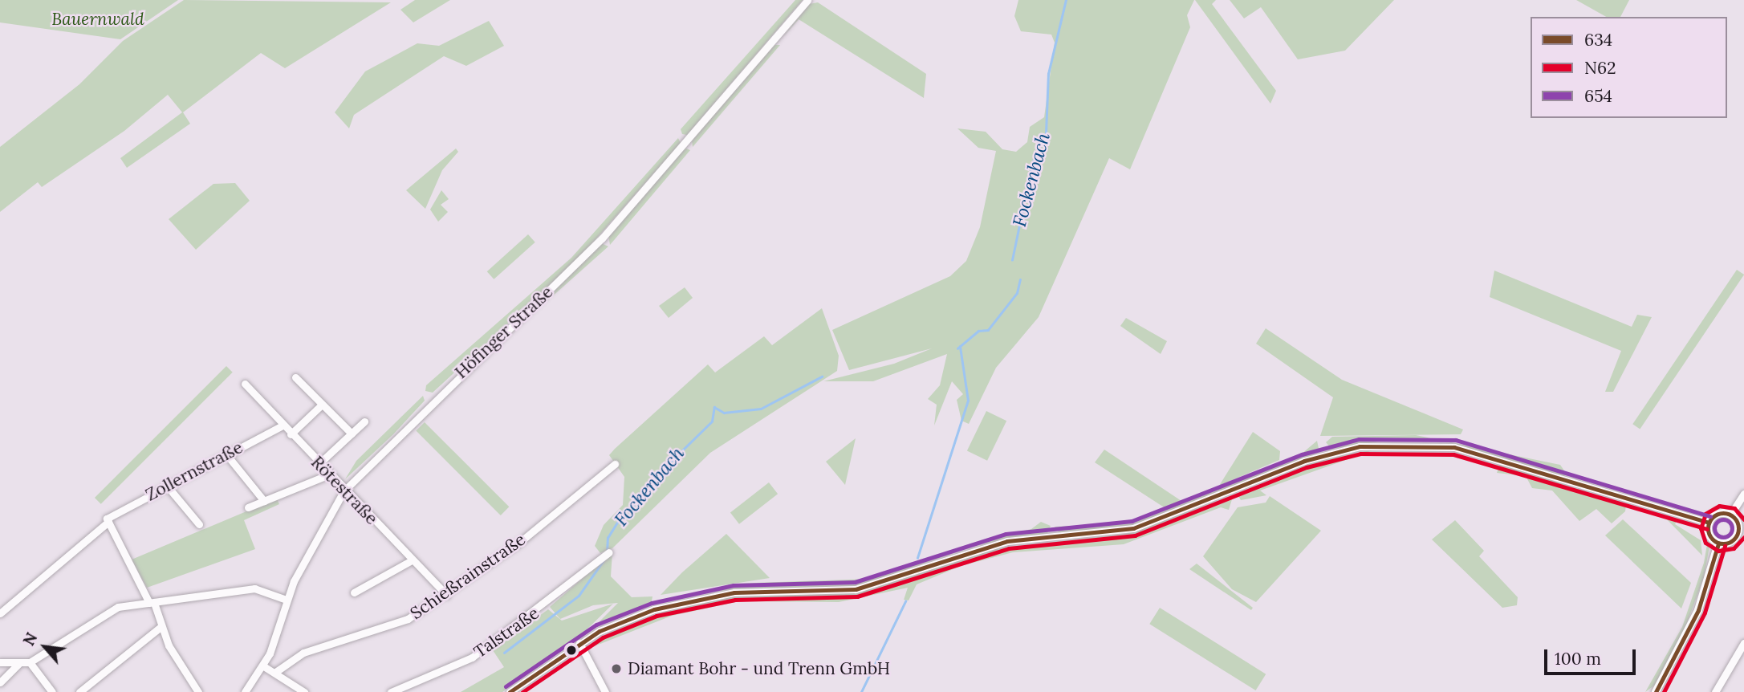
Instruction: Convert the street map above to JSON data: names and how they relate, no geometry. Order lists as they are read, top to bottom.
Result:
{
  "streets": {
    "street": [
      "Höfinger Straße",
      "Zollernstraße",
      "Rötestraße",
      "Schießrainstraße",
      "Talstraße"
    ]
  },
  "crossings": [
    ["Höfinger Straße", "Rötestraße"],
    ["Zollernstraße", "Rötestraße"],
    ["Rötestraße", "Schießrainstraße"]
  ],
  "water": ["Fockenbach"],
  "parks": ["Bauernwald"],
  "places": ["Diamant Bohr - und Trenn GmbH"],
  "lines": ["transit line 654", "transit line 634", "transit line N62"],
  "legend": ["634", "N62", "654"],
  "scale_bar": "100 m",
  "north": "top left"
}
